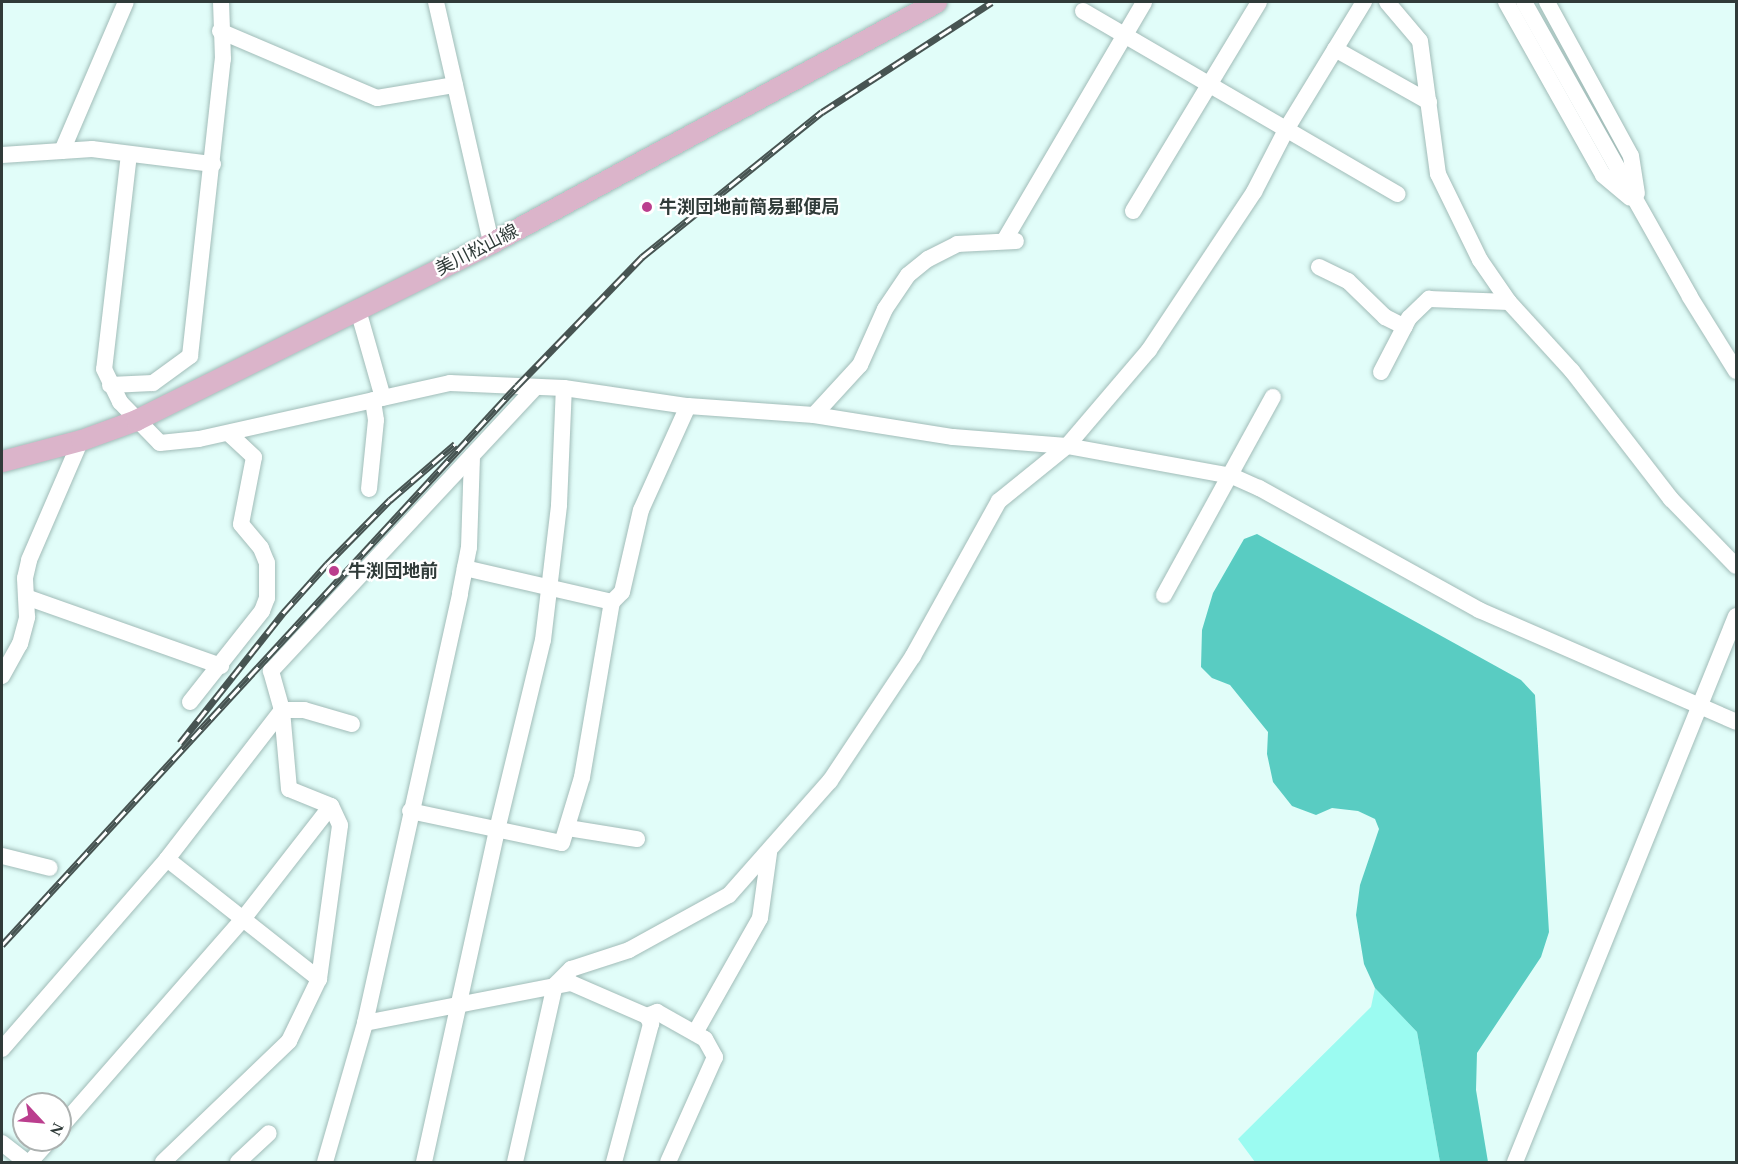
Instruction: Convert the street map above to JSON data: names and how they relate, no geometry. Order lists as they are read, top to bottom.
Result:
{
  "streets": {
    "main road": ["美川松山線"]
  },
  "places": ["牛渕団地前簡易郵便局", "牛渕団地前"],
  "north": "bottom right"
}
